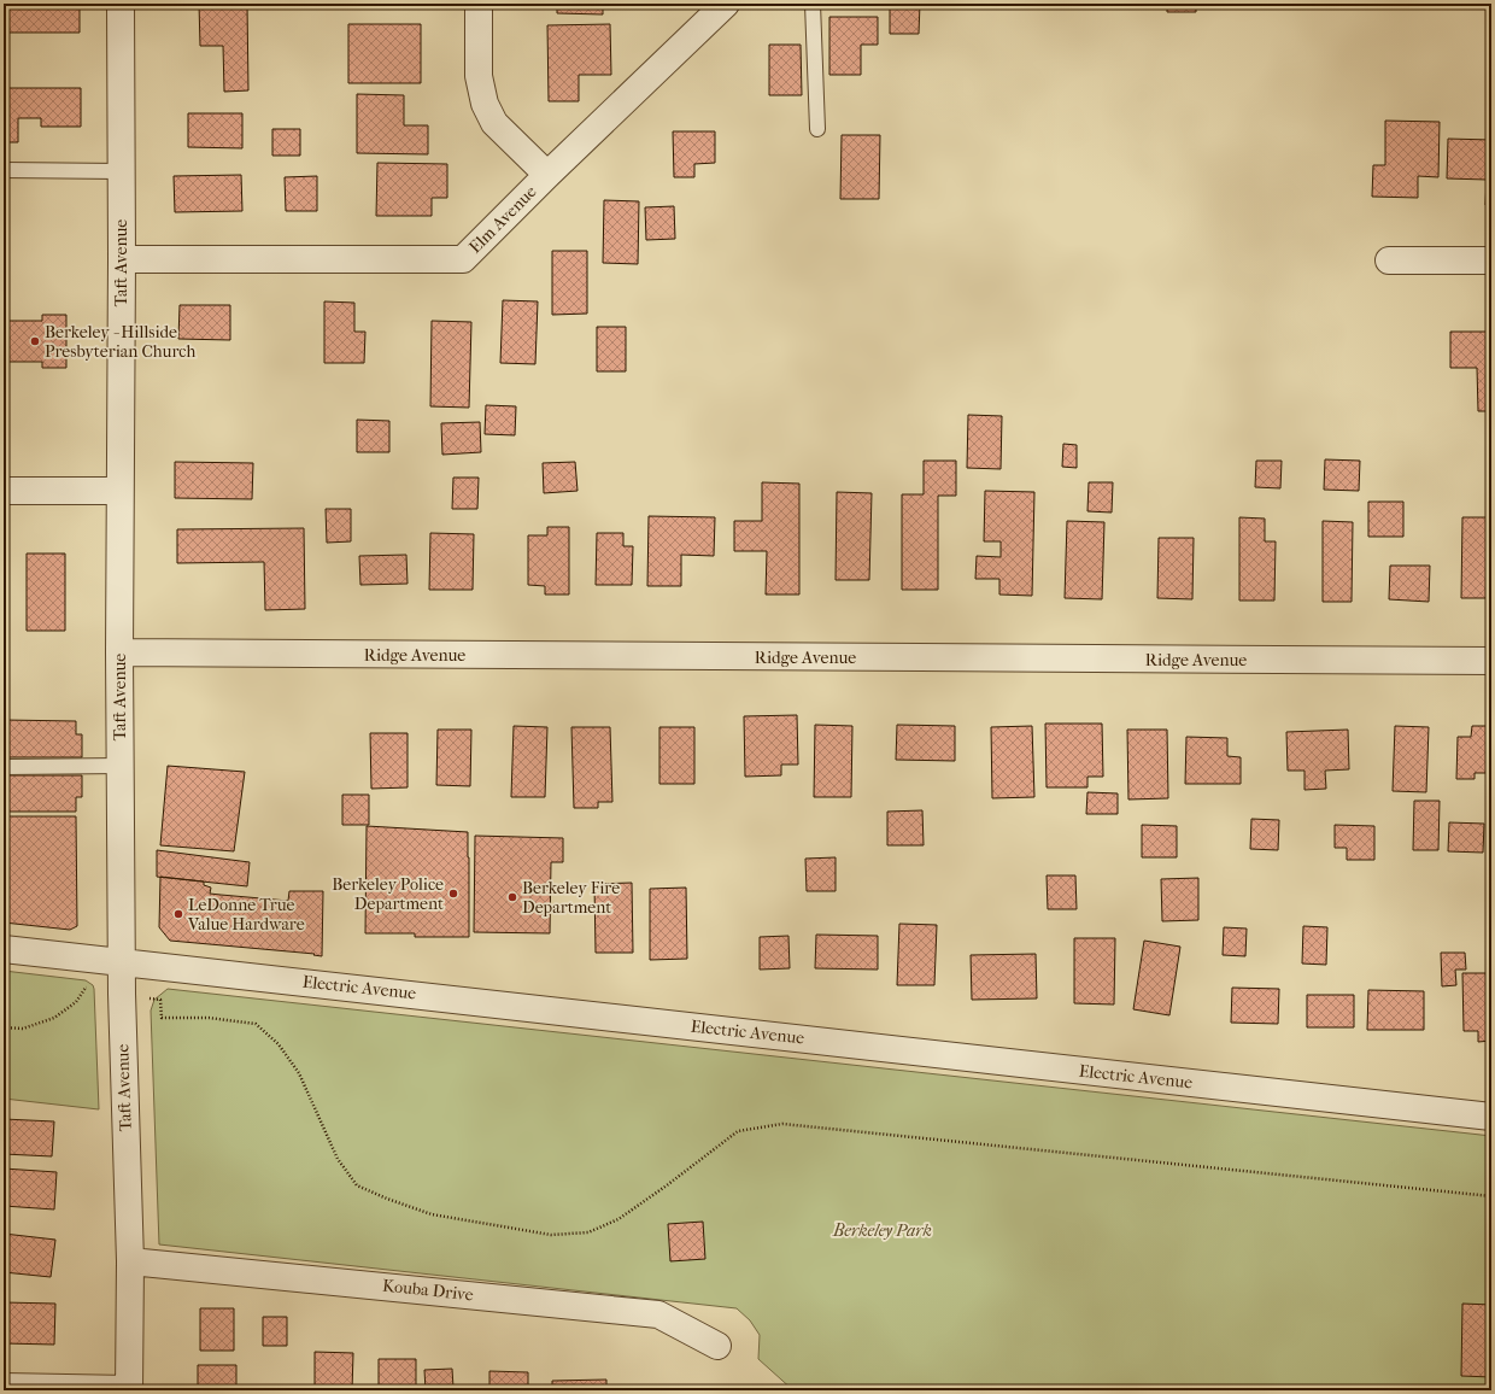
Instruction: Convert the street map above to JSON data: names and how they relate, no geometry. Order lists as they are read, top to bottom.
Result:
{
  "streets": {
    "street": [
      "Elm Avenue",
      "Taft Avenue",
      "Ridge Avenue",
      "Electric Avenue",
      "Kouba Drive"
    ]
  },
  "crossings": [
    ["Elm Avenue", "Taft Avenue"],
    ["Taft Avenue", "Ridge Avenue"],
    ["Taft Avenue", "Electric Avenue"],
    ["Taft Avenue", "Kouba Drive"]
  ],
  "parks": ["Berkeley Park"],
  "places": [
    "Berkeley - Hillside Presbyterian Church",
    "Berkeley Police Department",
    "Berkeley Fire Department",
    "LeDonne True Value Hardware"
  ]
}
